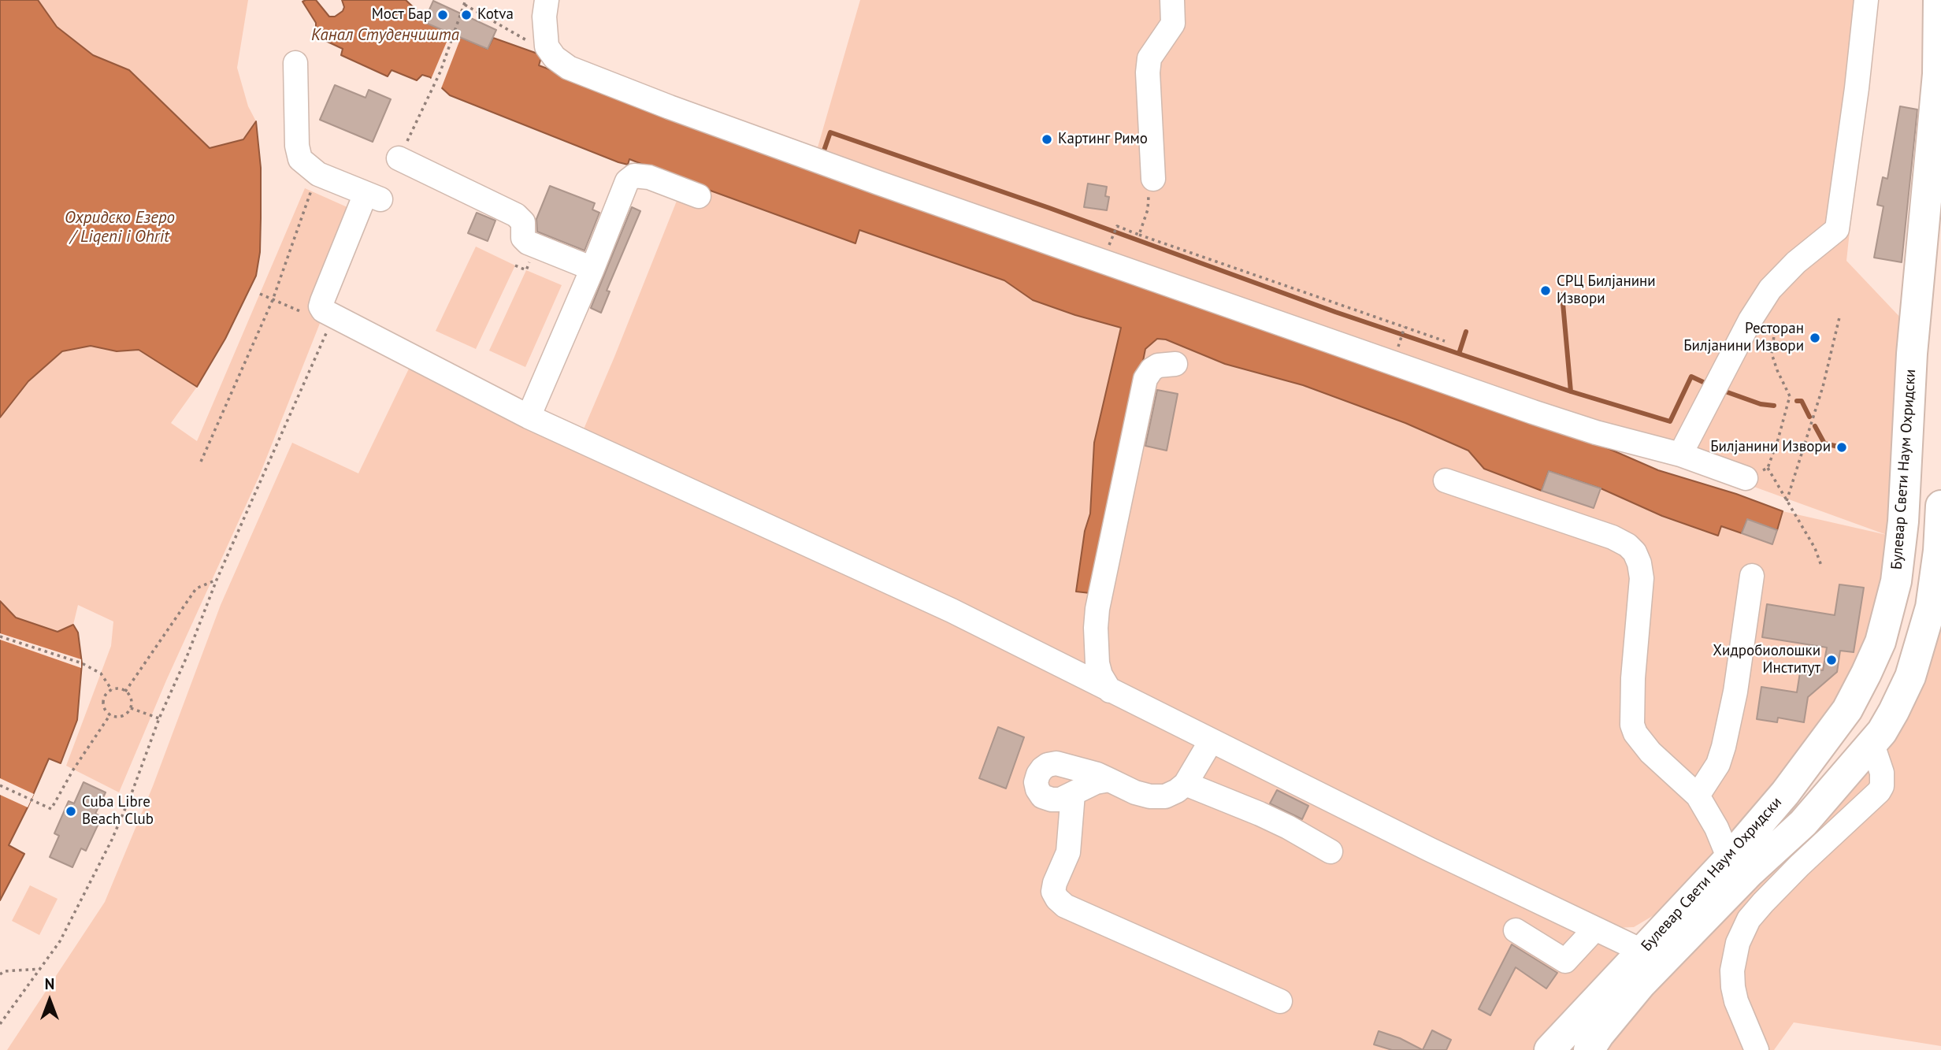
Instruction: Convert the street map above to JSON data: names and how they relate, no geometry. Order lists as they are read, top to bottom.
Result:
{
  "streets": {
    "main road": ["Булевар Свети Наум Охридски"]
  },
  "water": ["Канал Студенчишта", "Охридско Езеро / Liqeni i Ohrit"],
  "places": [
    "Мост Бар",
    "Kotva",
    "Картинг Римо",
    "СРЦ Билјанини Извори",
    "Ресторан Билјанини Извори",
    "Билјанини Извори",
    "Хидробиолошки Институт",
    "Cuba Libre Beach Club"
  ],
  "north": "top"
}
